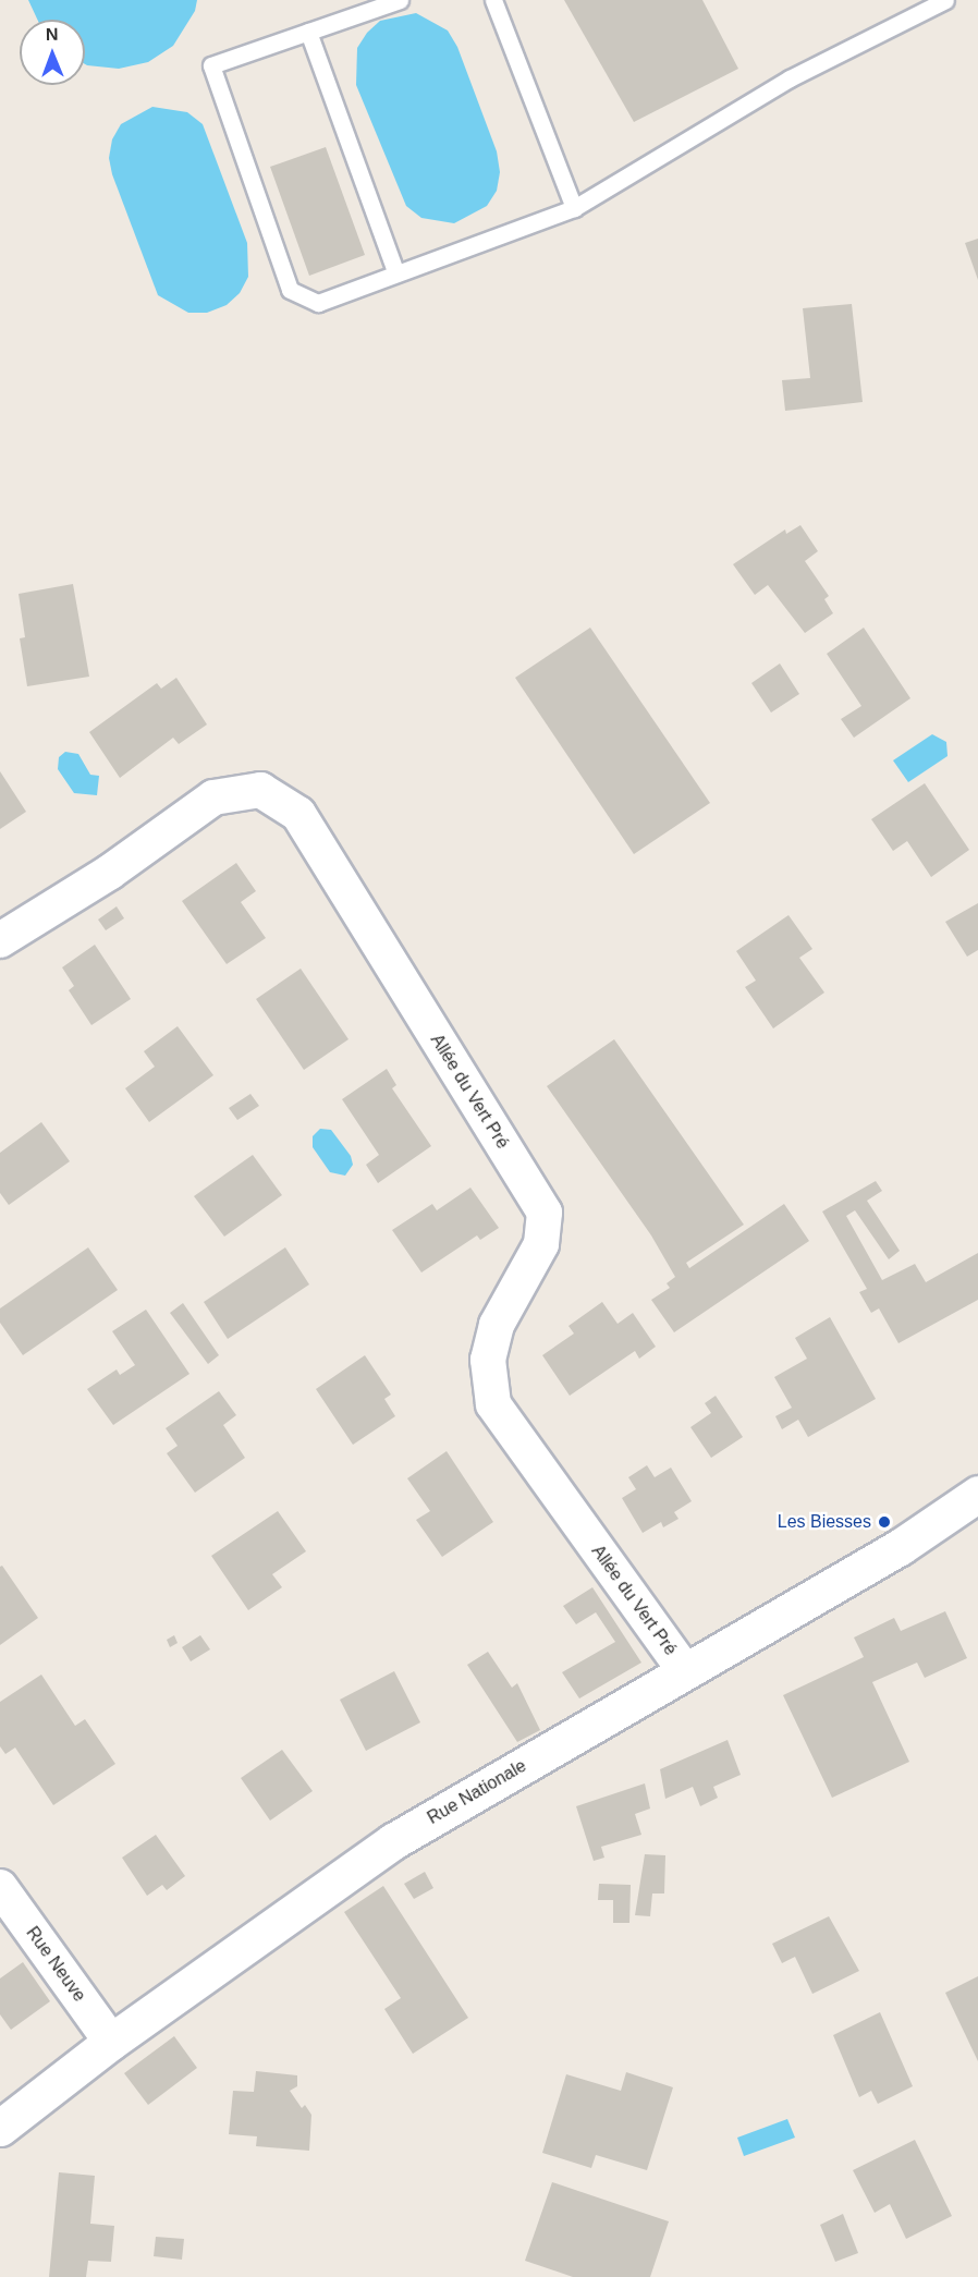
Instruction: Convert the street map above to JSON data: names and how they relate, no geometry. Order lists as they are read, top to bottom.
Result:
{
  "streets": {
    "main road": ["Rue Nationale"],
    "street": ["Allée du Vert Pré", "Rue Neuve"]
  },
  "crossings": [
    ["Allée du Vert Pré", "Rue Nationale"],
    ["Rue Nationale", "Rue Neuve"]
  ],
  "places": ["Les Biesses"],
  "north": "top"
}
